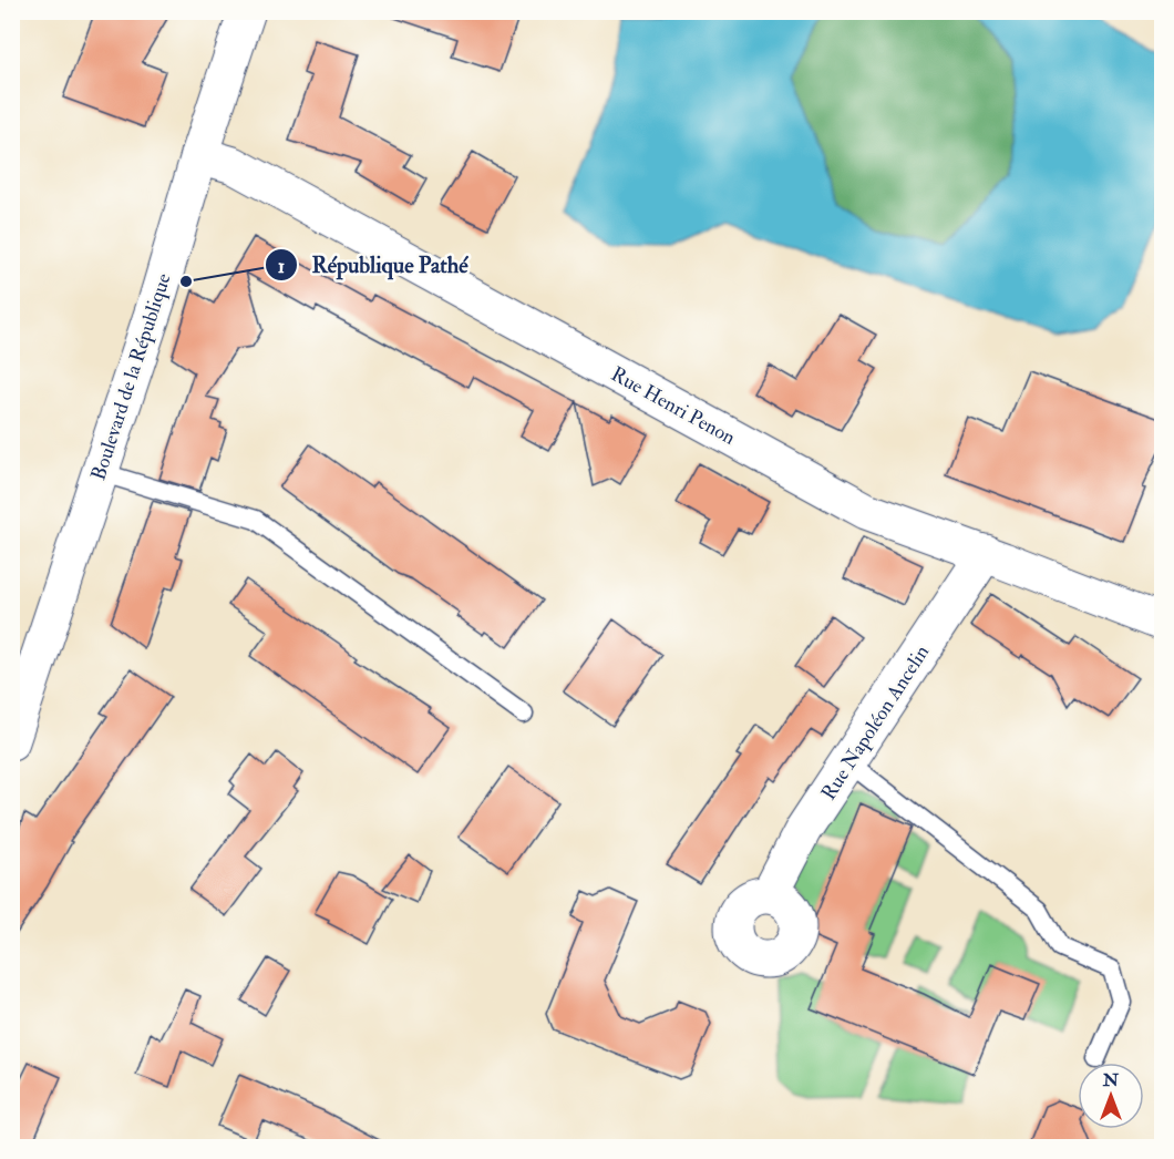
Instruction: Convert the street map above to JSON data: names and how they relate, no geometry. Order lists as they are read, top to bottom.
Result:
{
  "streets": {
    "street": ["Boulevard de la République", "Rue Henri Penon", "Rue Napoléon Ancelin"]
  },
  "crossings": [
    ["Boulevard de la République", "Rue Henri Penon"],
    ["Rue Henri Penon", "Rue Napoléon Ancelin"]
  ],
  "places": ["République Pathé"],
  "north": "top"
}
